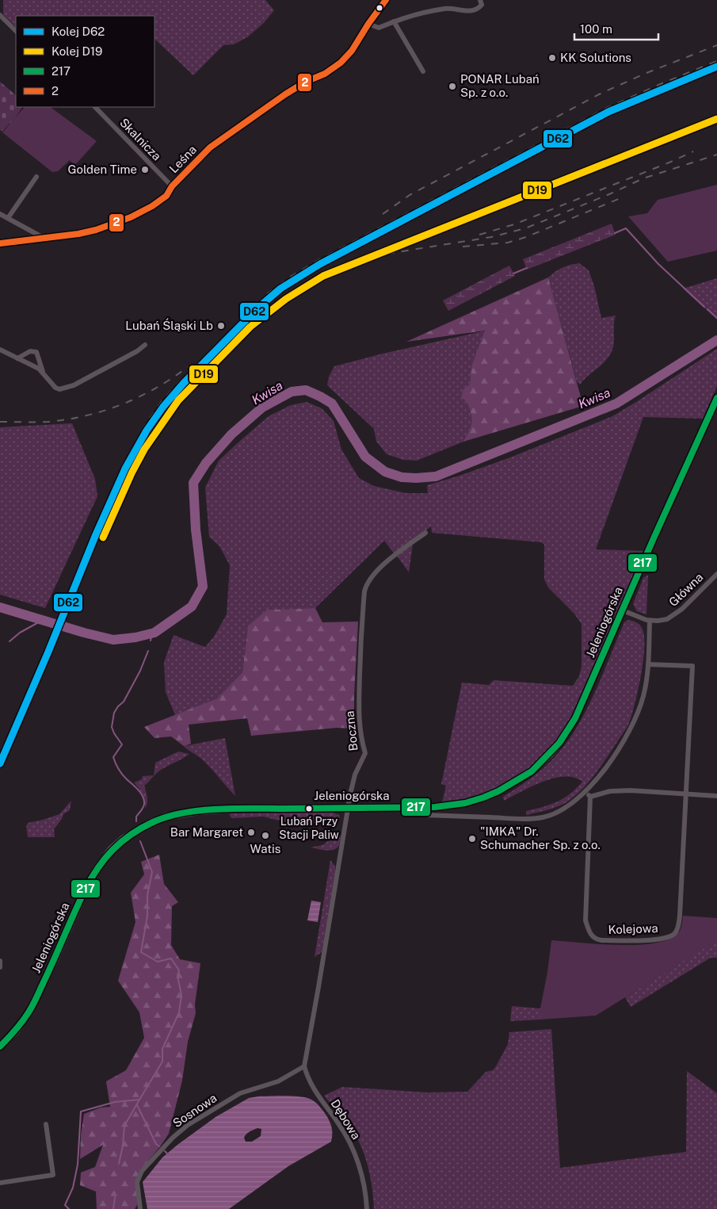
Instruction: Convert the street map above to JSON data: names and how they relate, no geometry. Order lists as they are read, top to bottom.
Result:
{
  "streets": {
    "main road": ["Leśna", "Jeleniogórska"],
    "street": [
      "Skalnicza",
      "Główna",
      "Boczna",
      "Kolejowa",
      "Sosnowa",
      "Dębowa"
    ]
  },
  "crossings": [
    ["Skalnicza", "Leśna"],
    ["Główna", "Jeleniogórska"],
    ["Jeleniogórska", "Boczna"],
    ["Boczna", "Sosnowa"],
    ["Boczna", "Dębowa"],
    ["Sosnowa", "Dębowa"]
  ],
  "water": ["Kwisa"],
  "places": [
    "KK Solutions",
    "PONAR Lubań Sp. z o.o.",
    "Golden Time",
    "Lubań Śląski Lb",
    "Lubań Przy Stacji Paliw",
    "Bar Margaret",
    "Watis",
    "\"IMKA\" Dr. Schumacher Sp. z o.o."
  ],
  "lines": [
    "transit line 2",
    "rail line D62",
    "rail line D19",
    "transit line 217"
  ],
  "legend": [
    "Kolej D62",
    "Kolej D19",
    "217",
    "2"
  ],
  "scale_bar": "100 m"
}
